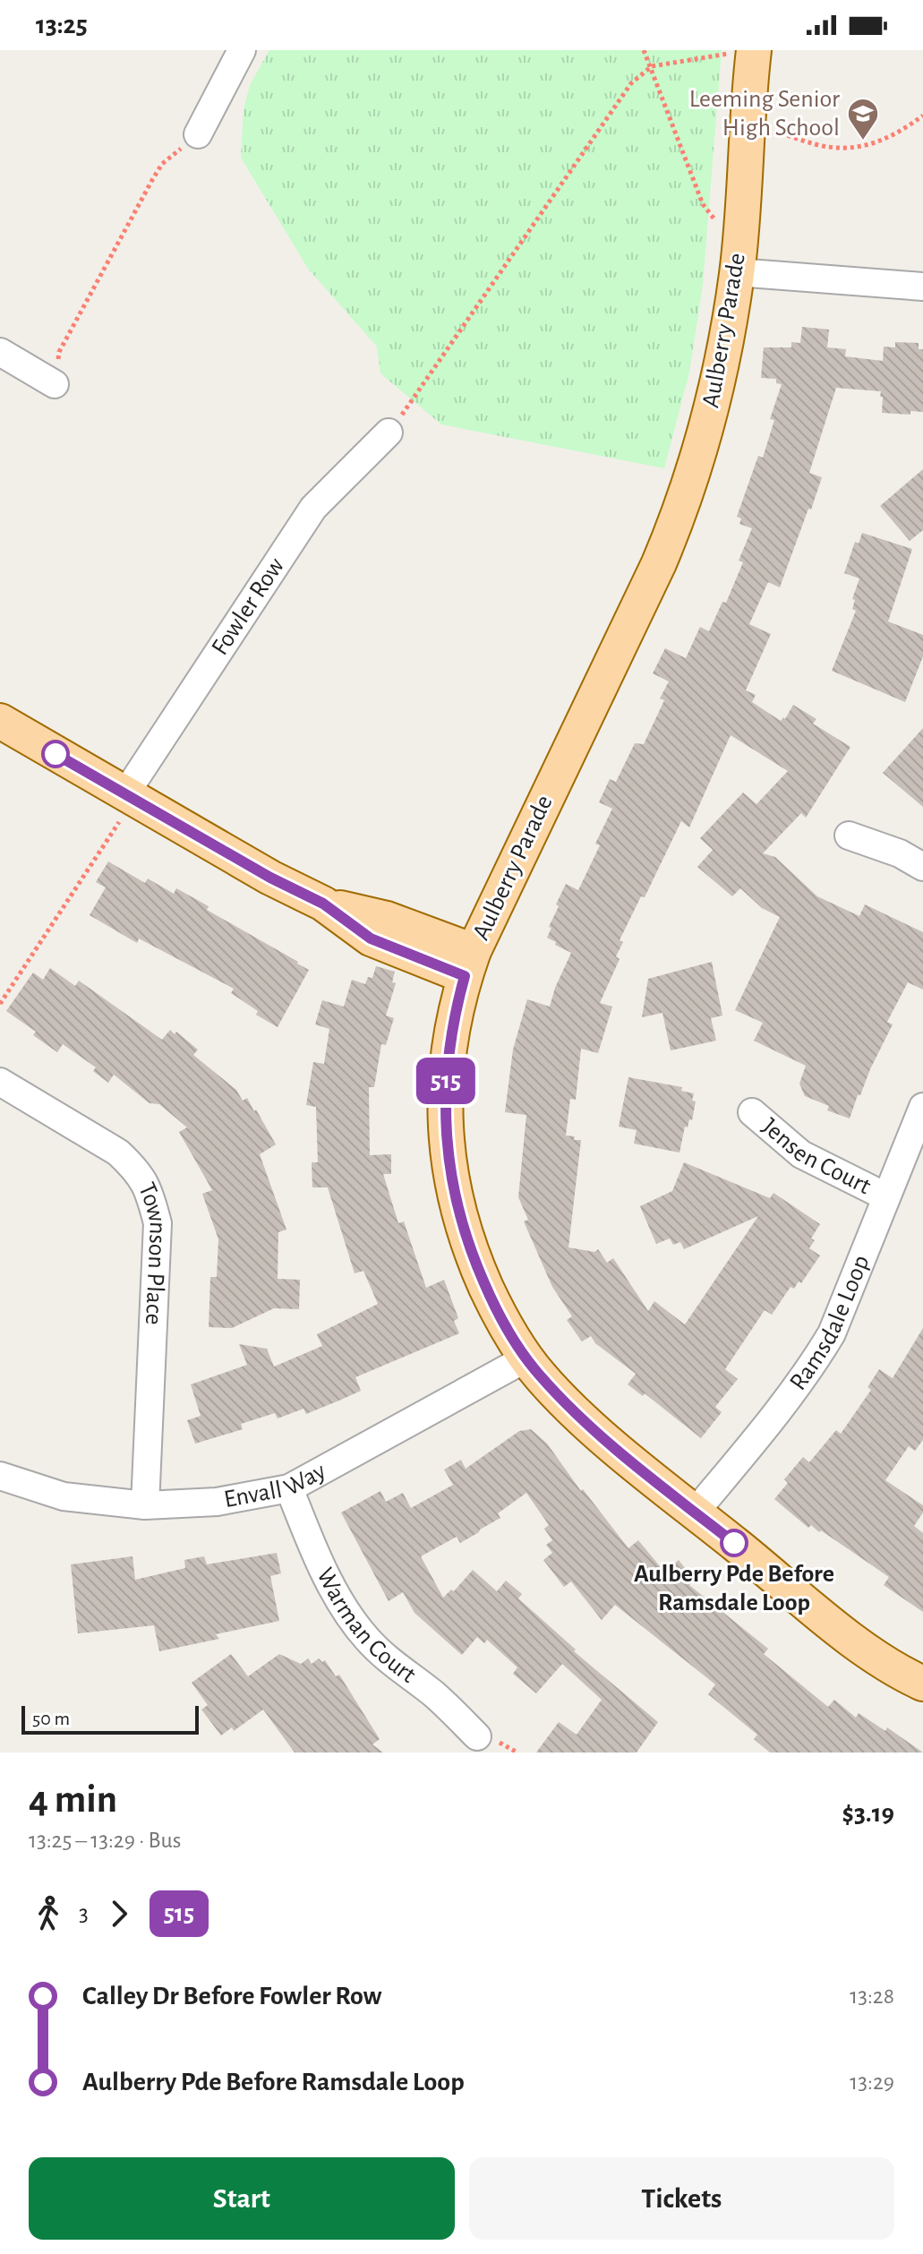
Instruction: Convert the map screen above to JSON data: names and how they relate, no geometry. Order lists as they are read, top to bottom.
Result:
{
  "streets": {
    "main road": ["Aulberry Parade"],
    "street": [
      "Fowler Row",
      "Jensen Court",
      "Townson Place",
      "Ramsdale Loop",
      "Envall Way",
      "Warman Court"
    ]
  },
  "crossings": [
    ["Aulberry Parade", "Ramsdale Loop"],
    ["Aulberry Parade", "Envall Way"],
    ["Jensen Court", "Ramsdale Loop"],
    ["Townson Place", "Envall Way"],
    ["Envall Way", "Warman Court"]
  ],
  "places": {
    "school or university": ["Leeming Senior High School"],
    "other": ["Aulberry Pde Before Ramsdale Loop"]
  },
  "lines": ["bus line 515"],
  "scale_bar": "50 m",
  "page": {
    "status": "13:25",
    "on_map": "515",
    "scale": "50 m",
    "heading": ["4 min", "13:25 – 13:29 · Bus", "$3.19"],
    "legs": ["3", "515"],
    "list": [
      {
        "name": "Calley Dr Before Fowler Row",
        "value": "13:28"
      },
      {
        "name": "Aulberry Pde Before Ramsdale Loop",
        "value": "13:29"
      }
    ],
    "buttons": ["Start", "Tickets"]
  }
}
